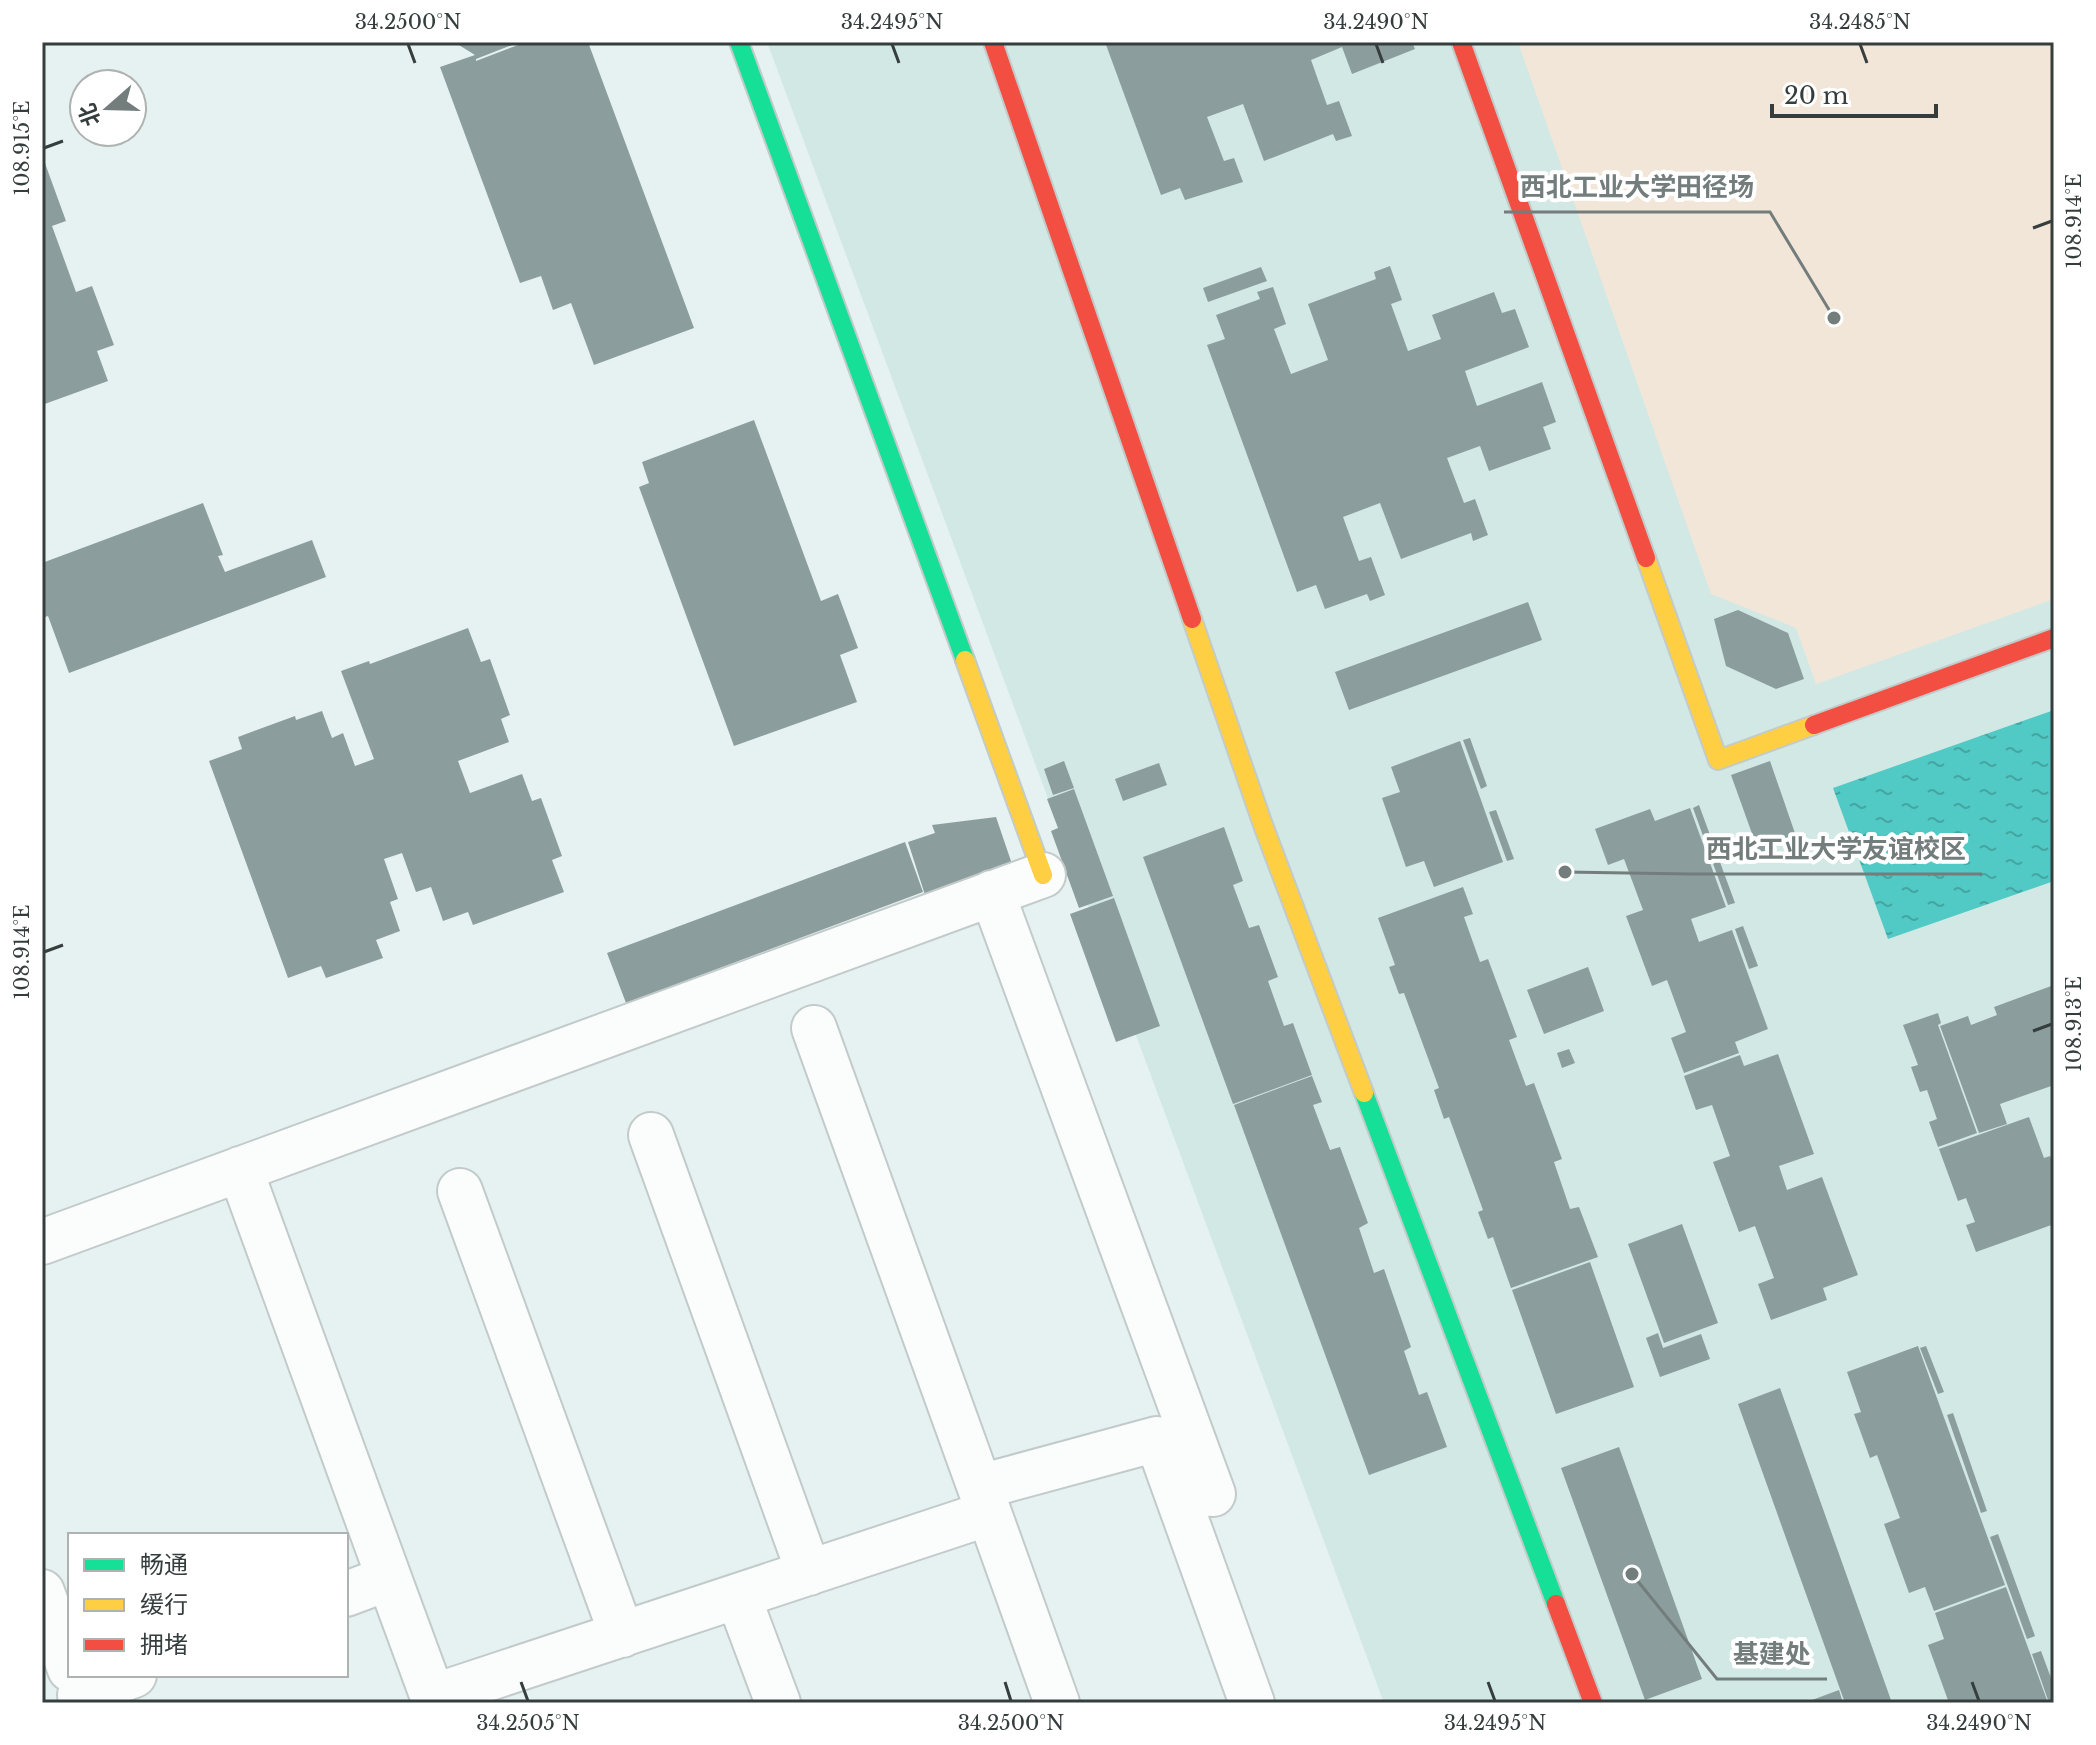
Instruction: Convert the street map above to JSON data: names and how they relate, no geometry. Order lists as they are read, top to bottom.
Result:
{
  "places": ["西北工业大学田径场", "西北工业大学友谊校区", "基建处"],
  "legend": ["畅通", "缓行", "拥堵"],
  "scale_bar": "20 m",
  "north": "left",
  "coordinates": [
    "34.2500°N",
    "34.2495°N",
    "34.2490°N",
    "34.2485°N",
    "108.915°E",
    "108.914°E",
    "108.913°E",
    "34.2505°N"
  ]
}
